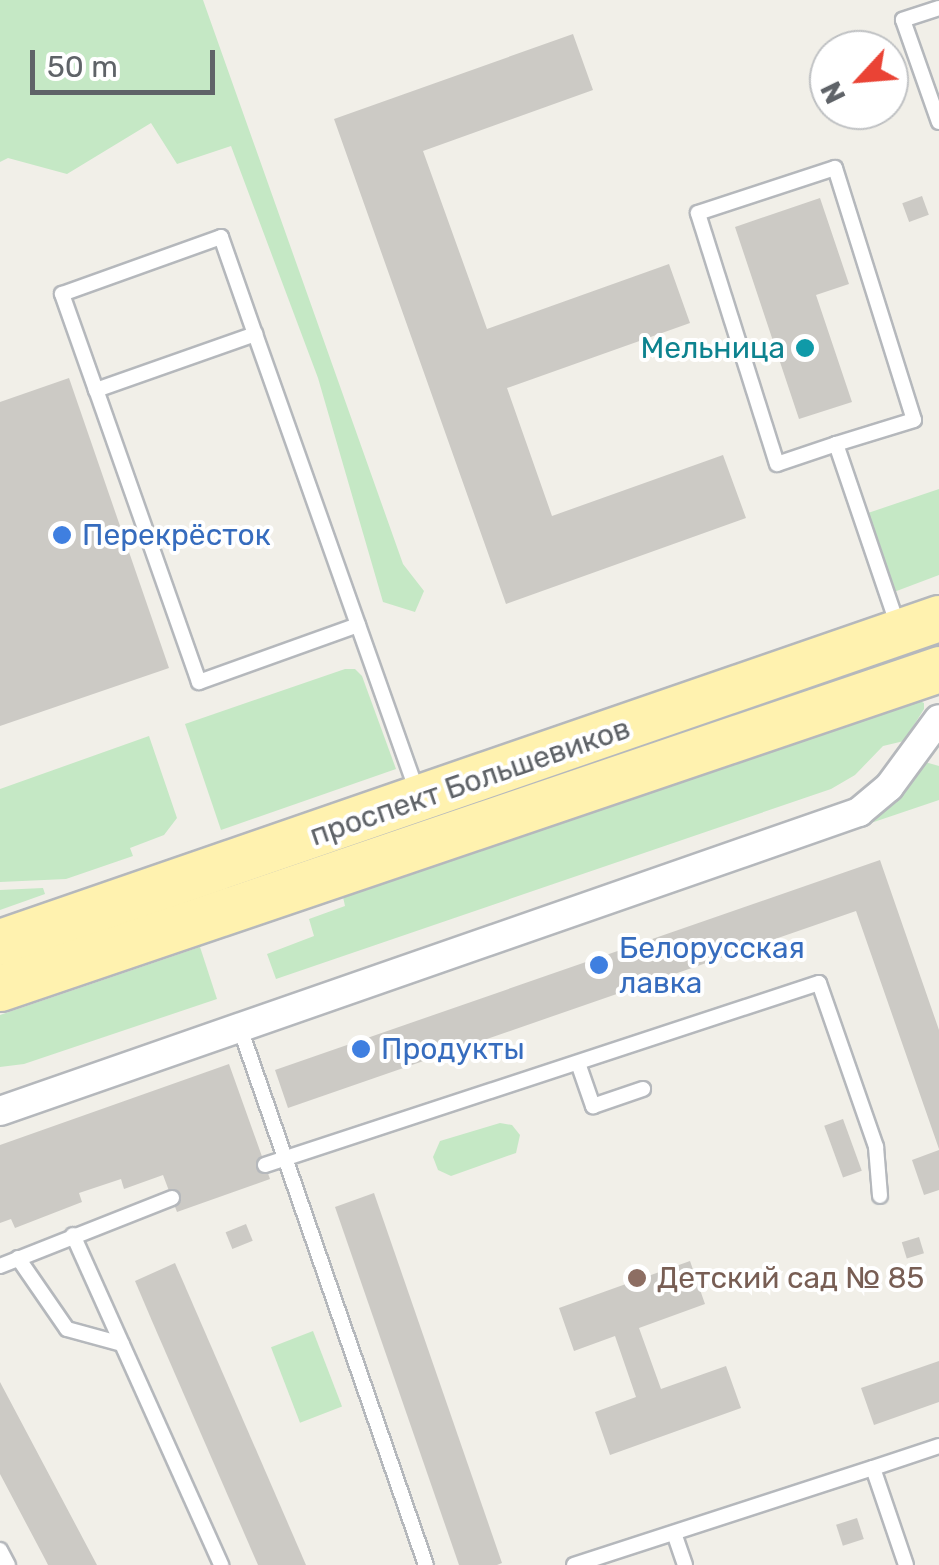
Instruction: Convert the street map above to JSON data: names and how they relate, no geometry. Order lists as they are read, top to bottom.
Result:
{
  "streets": {
    "main road": ["проспект Большевиков"]
  },
  "places": [
    "Мельница",
    "Перекрёсток",
    "Белорусская лавка",
    "Продукты",
    "Детский сад № 85"
  ],
  "scale_bar": "50 m",
  "north": "bottom left"
}
